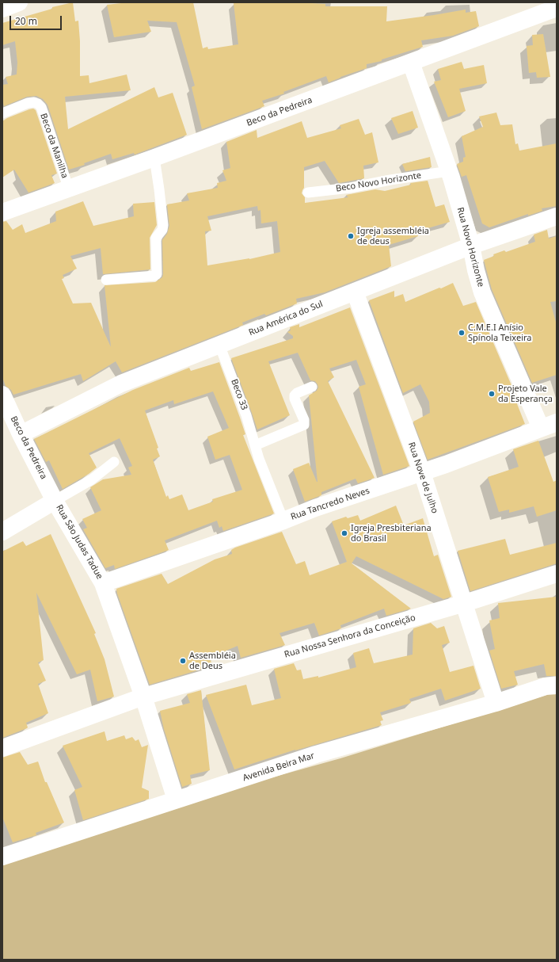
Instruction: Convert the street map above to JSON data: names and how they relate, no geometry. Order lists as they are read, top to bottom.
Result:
{
  "streets": {
    "street": [
      "Beco da Pedreira",
      "Rua Novo Horizonte",
      "Rua América do Sul",
      "Rua Nove de Julho",
      "Rua Tancredo Neves",
      "Rua São Judas Tadue",
      "Rua Nossa Senhora da Conceição",
      "Avenida Beira Mar"
    ],
    "lane": ["Beco da Manilha", "Beco Novo Horizonte", "Beco 33"]
  },
  "crossings": [
    ["Beco da Pedreira", "Beco da Manilha"],
    ["Beco da Pedreira", "Rua Novo Horizonte"],
    ["Beco da Pedreira", "Rua América do Sul"],
    ["Beco da Pedreira", "Rua São Judas Tadue"],
    ["Beco Novo Horizonte", "Rua Novo Horizonte"],
    ["Rua Novo Horizonte", "Rua América do Sul"],
    ["Rua Novo Horizonte", "Rua Tancredo Neves"],
    ["Rua América do Sul", "Beco 33"],
    ["Rua América do Sul", "Rua Nove de Julho"],
    ["Beco 33", "Rua Tancredo Neves"],
    ["Rua Nove de Julho", "Rua Tancredo Neves"],
    ["Rua Nove de Julho", "Rua Nossa Senhora da Conceição"],
    ["Rua Nove de Julho", "Avenida Beira Mar"],
    ["Rua Tancredo Neves", "Rua São Judas Tadue"],
    ["Rua São Judas Tadue", "Rua Nossa Senhora da Conceição"],
    ["Rua São Judas Tadue", "Avenida Beira Mar"]
  ],
  "places": [
    "Igreja assembléia de deus",
    "C.M.E.I Anísio Spínola Teixeira",
    "Projeto Vale da Esperança",
    "Igreja Presbiteriana do Brasil",
    "Assembléia de Deus"
  ],
  "scale_bar": "20 m"
}
